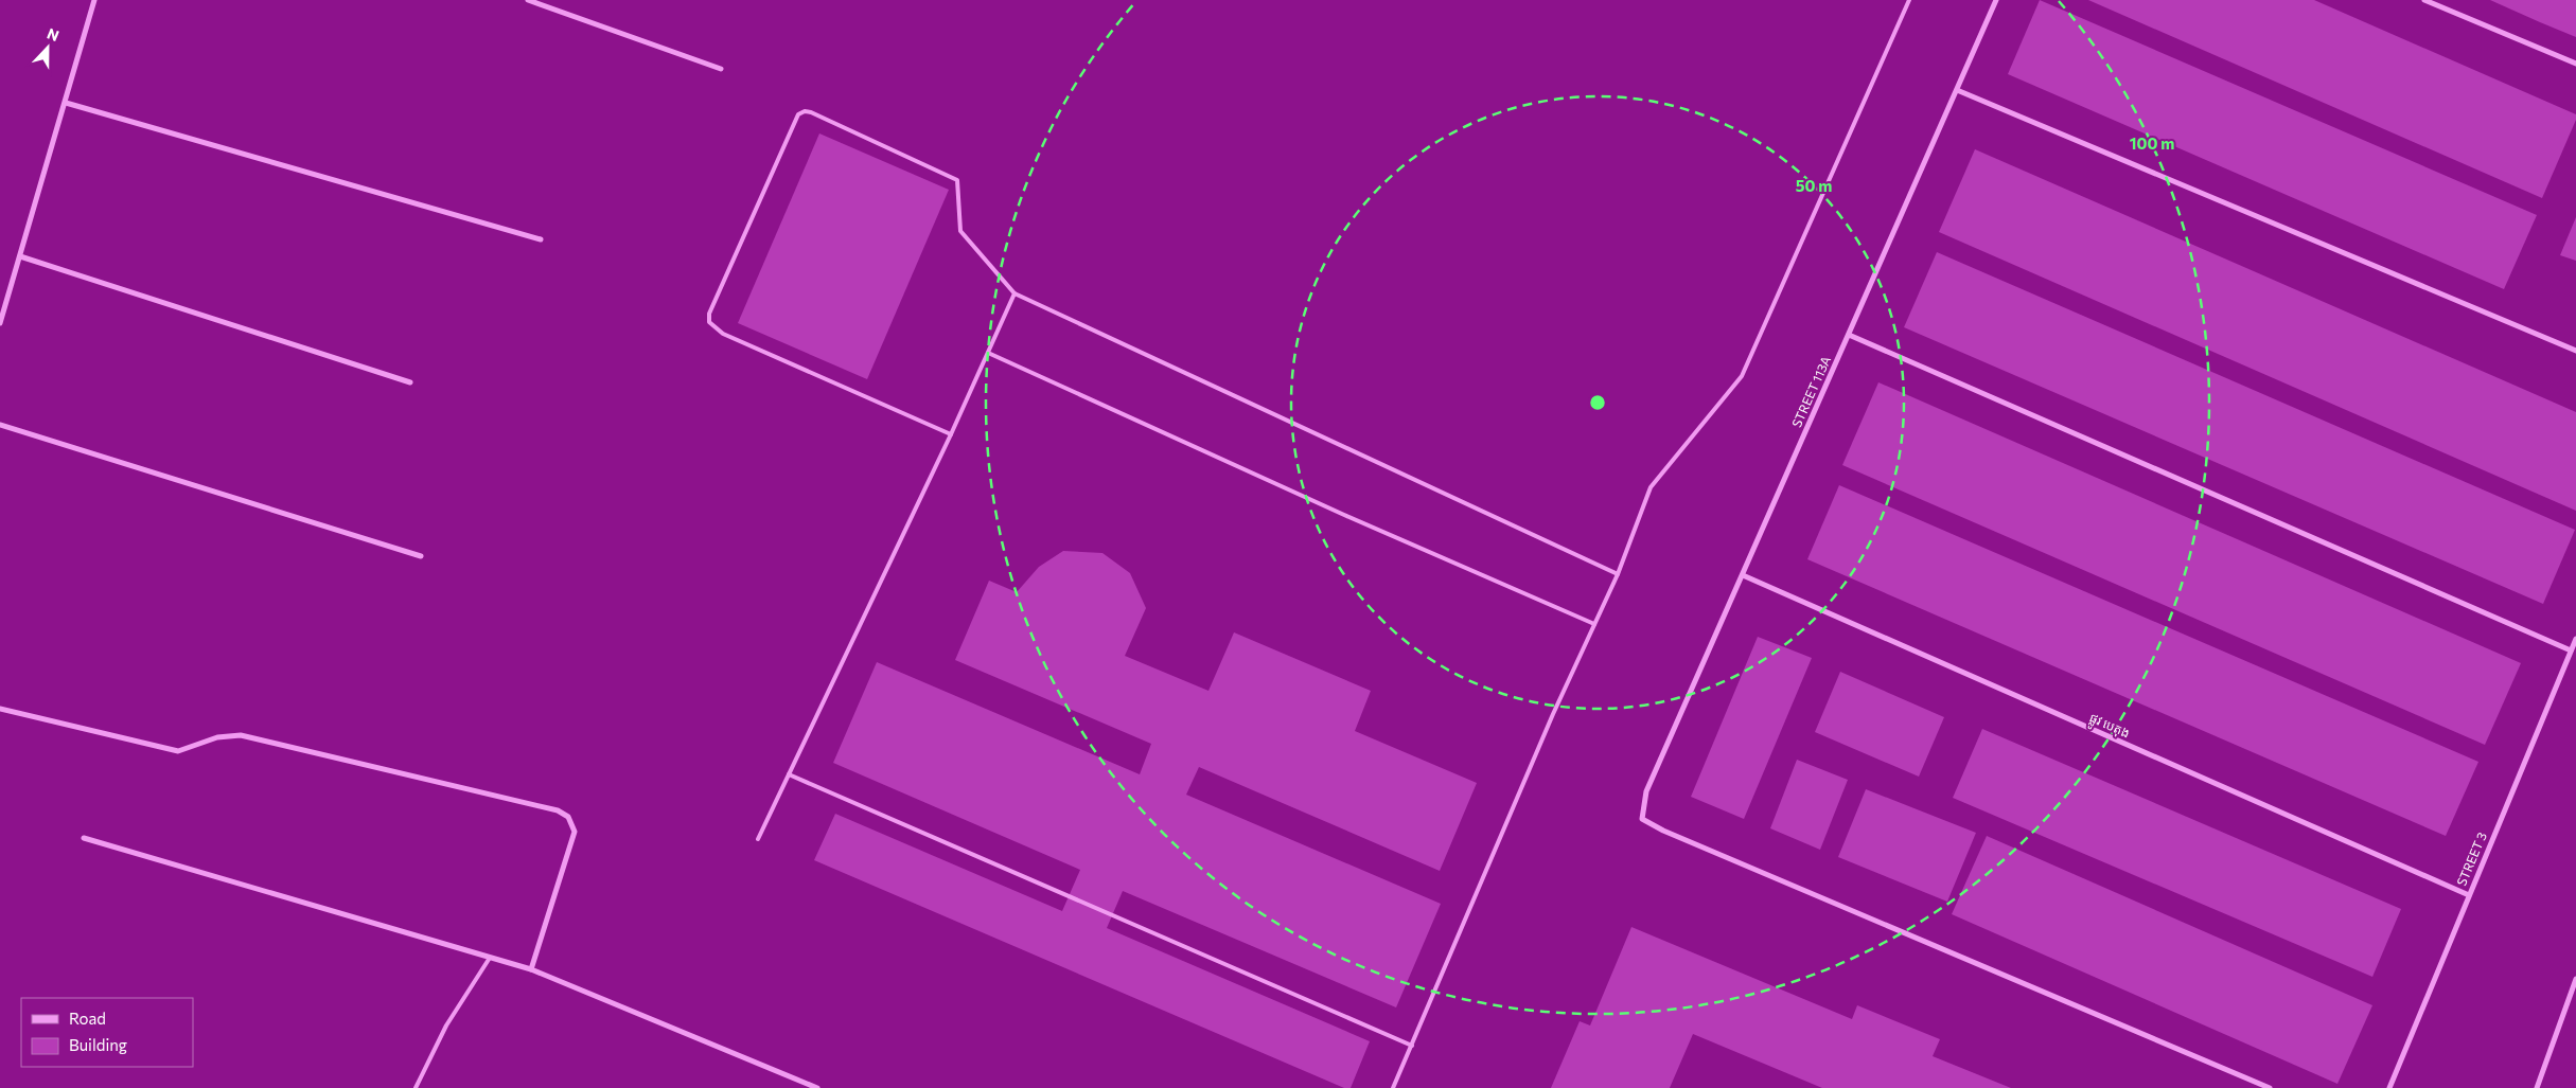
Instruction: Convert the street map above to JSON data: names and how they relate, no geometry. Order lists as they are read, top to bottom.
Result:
{
  "streets": {
    "street": ["STREET 113A", "ផ្លូវ បេតុង", "STREET 3"]
  },
  "crossings": [
    ["STREET 113A", "ផ្លូវ បេតុង"],
    ["ផ្លូវ បេតុង", "STREET 3"]
  ],
  "legend": ["Road", "Building"],
  "north": "top",
  "rings": ["100 m", "50 m"]
}
